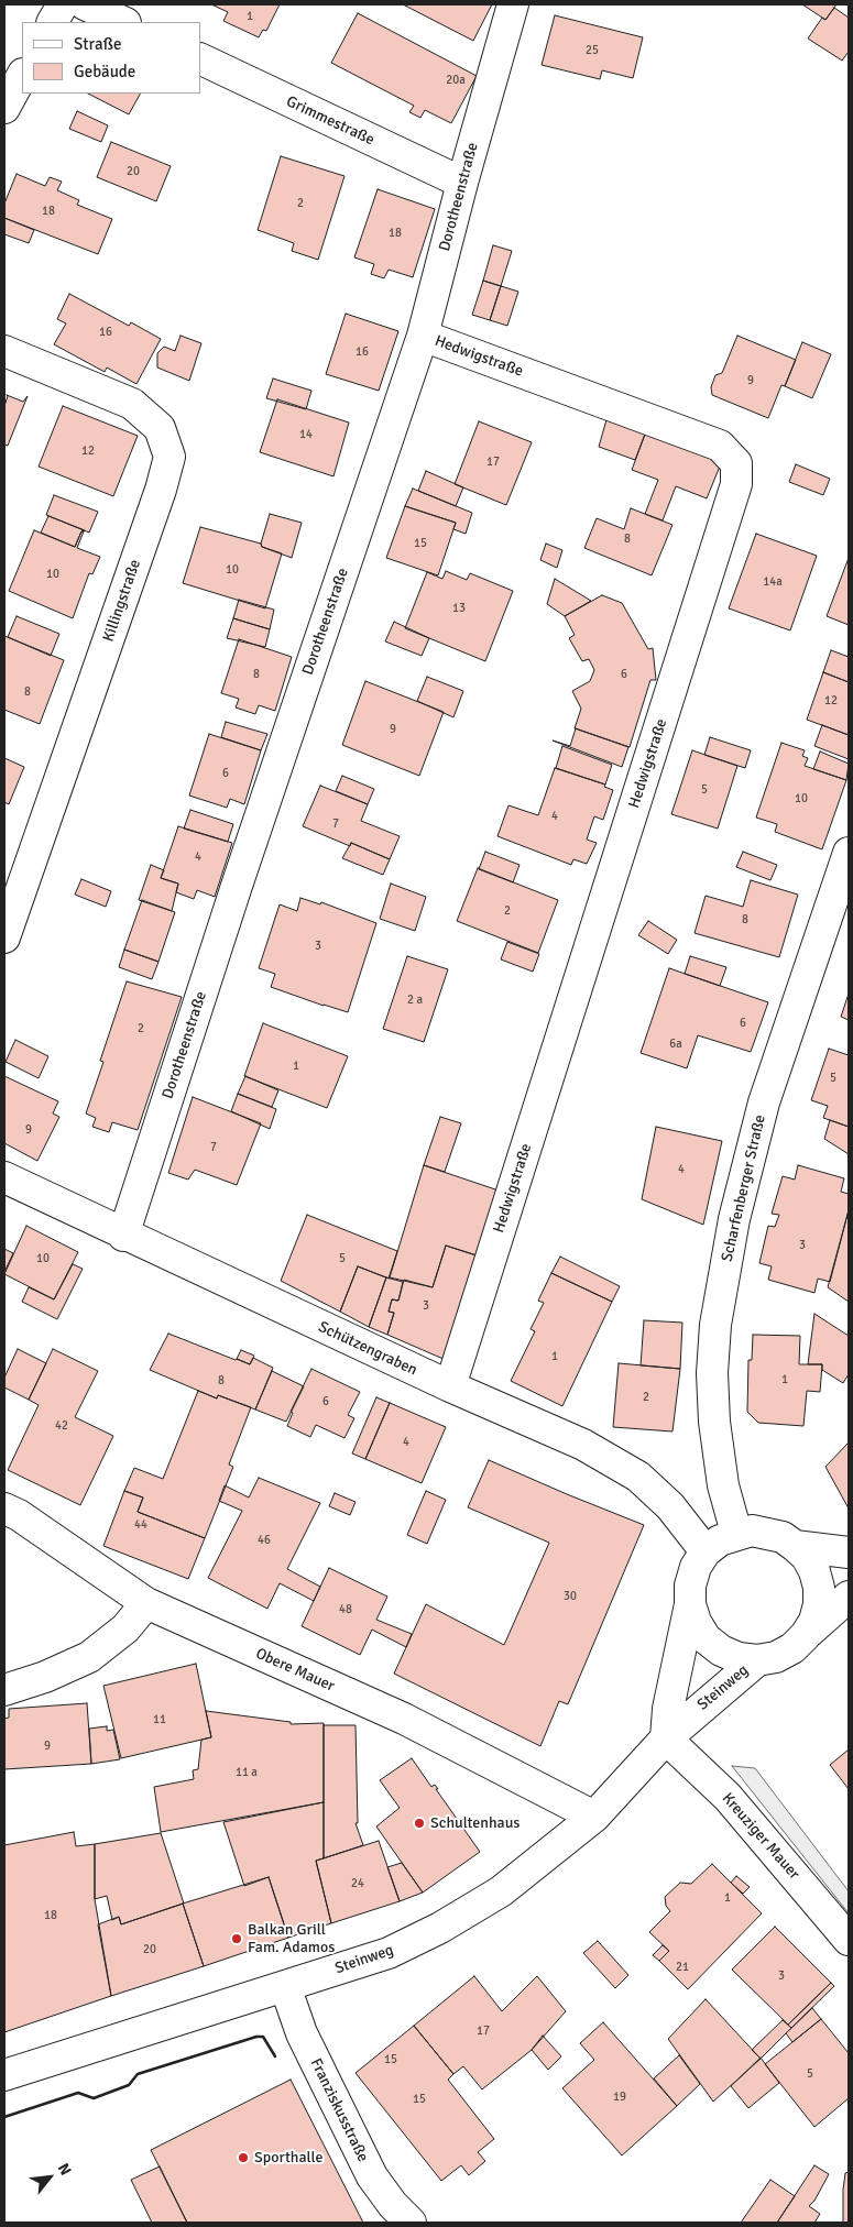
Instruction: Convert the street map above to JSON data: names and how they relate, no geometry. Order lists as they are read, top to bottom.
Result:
{
  "streets": {
    "street": [
      "Grimmestraße",
      "Dorotheenstraße",
      "Hedwigstraße",
      "Killingstraße",
      "Scharfenberger Straße",
      "Schützengraben",
      "Obere Mauer",
      "Steinweg",
      "Kreuziger Mauer",
      "Franziskusstraße"
    ]
  },
  "crossings": [
    ["Grimmestraße", "Dorotheenstraße"],
    ["Dorotheenstraße", "Hedwigstraße"],
    ["Dorotheenstraße", "Schützengraben"],
    ["Hedwigstraße", "Schützengraben"],
    ["Scharfenberger Straße", "Schützengraben"],
    ["Scharfenberger Straße", "Steinweg"],
    ["Schützengraben", "Steinweg"],
    ["Obere Mauer", "Steinweg"],
    ["Steinweg", "Kreuziger Mauer"],
    ["Steinweg", "Franziskusstraße"]
  ],
  "places": ["Schultenhaus", "Balkan Grill Fam. Adamos", "Sporthalle"],
  "house_numbers": [
    "1",
    "25",
    "20a",
    "20",
    "2",
    "18",
    "18",
    "16",
    "16",
    "9",
    "14",
    "12",
    "17",
    "8",
    "15",
    "10",
    "10",
    "14a",
    "13",
    "8",
    "6",
    "8",
    "12",
    "9",
    "6",
    "5",
    "10",
    "4",
    "7",
    "4",
    "2",
    "8",
    "3",
    "2 a",
    "6",
    "2",
    "6a",
    "1",
    "5",
    "9",
    "7",
    "4",
    "3",
    "10",
    "5",
    "3",
    "1",
    "1",
    "8",
    "2",
    "6",
    "42",
    "4",
    "44",
    "46",
    "30",
    "48",
    "11",
    "9",
    "11 a",
    "24",
    "1",
    "18",
    "20",
    "21",
    "3",
    "17",
    "15",
    "5",
    "19",
    "15"
  ],
  "legend": ["Straße", "Gebäude"],
  "north": "top right"
}
